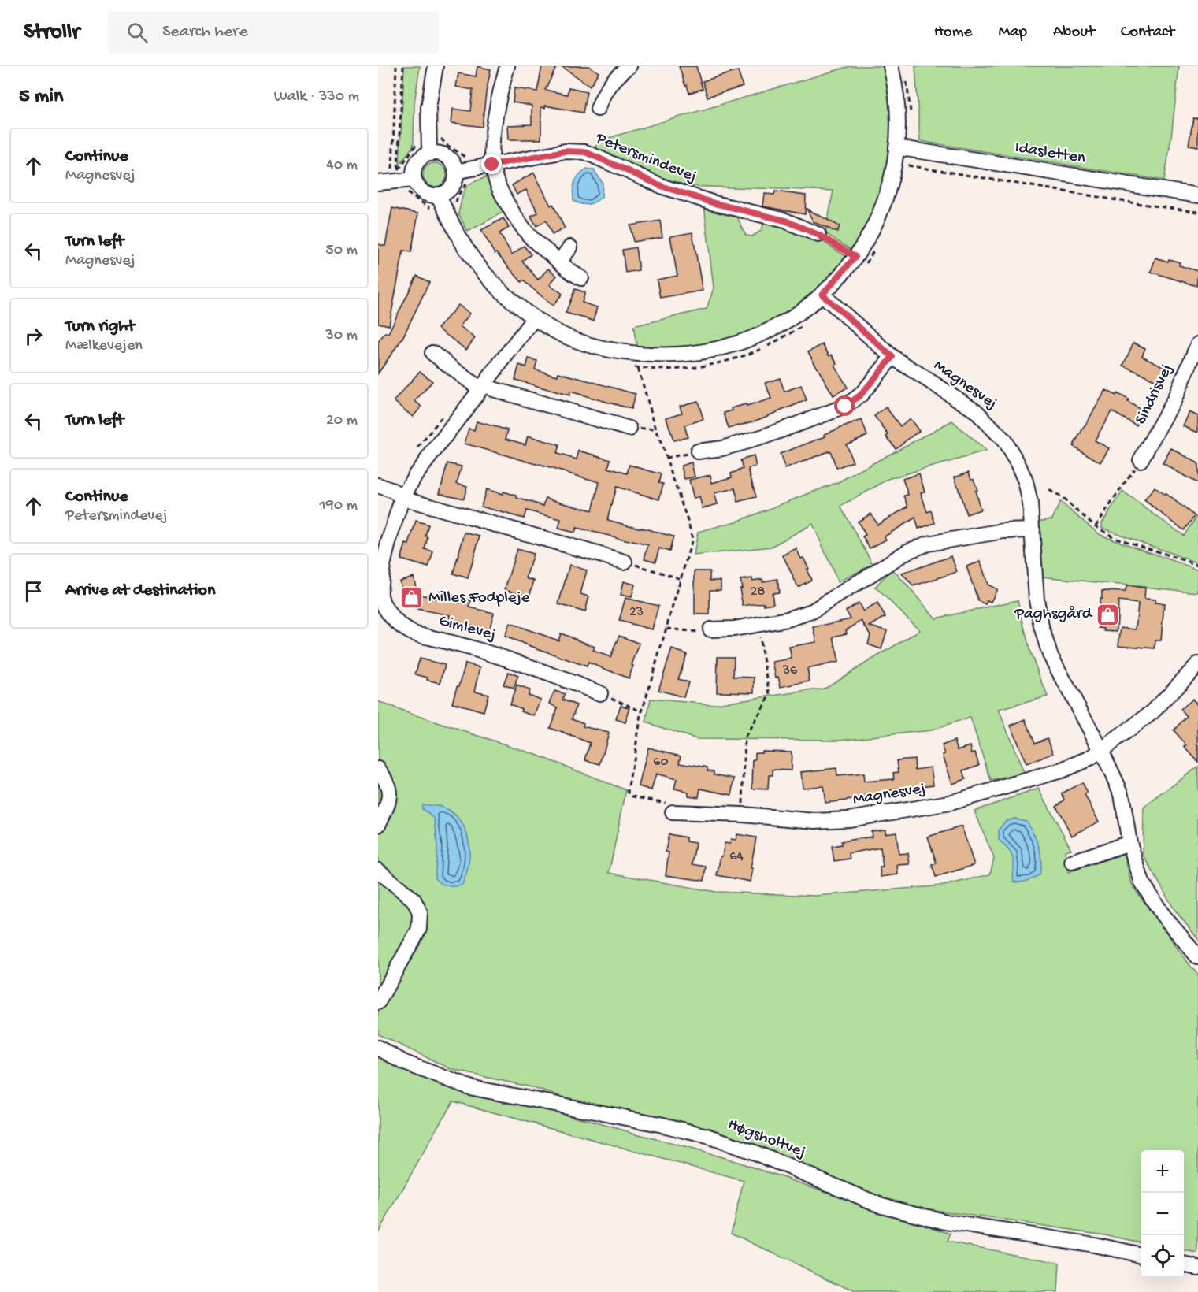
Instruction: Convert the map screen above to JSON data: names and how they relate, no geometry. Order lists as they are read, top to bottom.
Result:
{
  "streets": {
    "street": [
      "Idasletten",
      "Petersmindevej",
      "Magnesvej",
      "Sindrisvej",
      "Gimlevej",
      "Høgsholtvej"
    ]
  },
  "places": {
    "shop": ["Milles Fodpleje", "Paghsgård"]
  },
  "house_numbers": [
    "28",
    "23",
    "36",
    "60",
    "64"
  ],
  "page": {
    "header": "Strollr",
    "search": "Search here",
    "nav": [
      "Home",
      "Map",
      "About",
      "Contact"
    ],
    "heading": ["5 min", "Walk · 330 m"],
    "list": [
      ["Continue", "Magnesvej", "40 m"],
      ["Turn left", "Magnesvej", "50 m"],
      ["Turn right", "Mælkevejen", "30 m"],
      ["Turn left", "20 m"],
      ["Continue", "Petersmindevej", "190 m"],
      "Arrive at destination"
    ],
    "map_buttons": ["+", "−"]
  }
}
